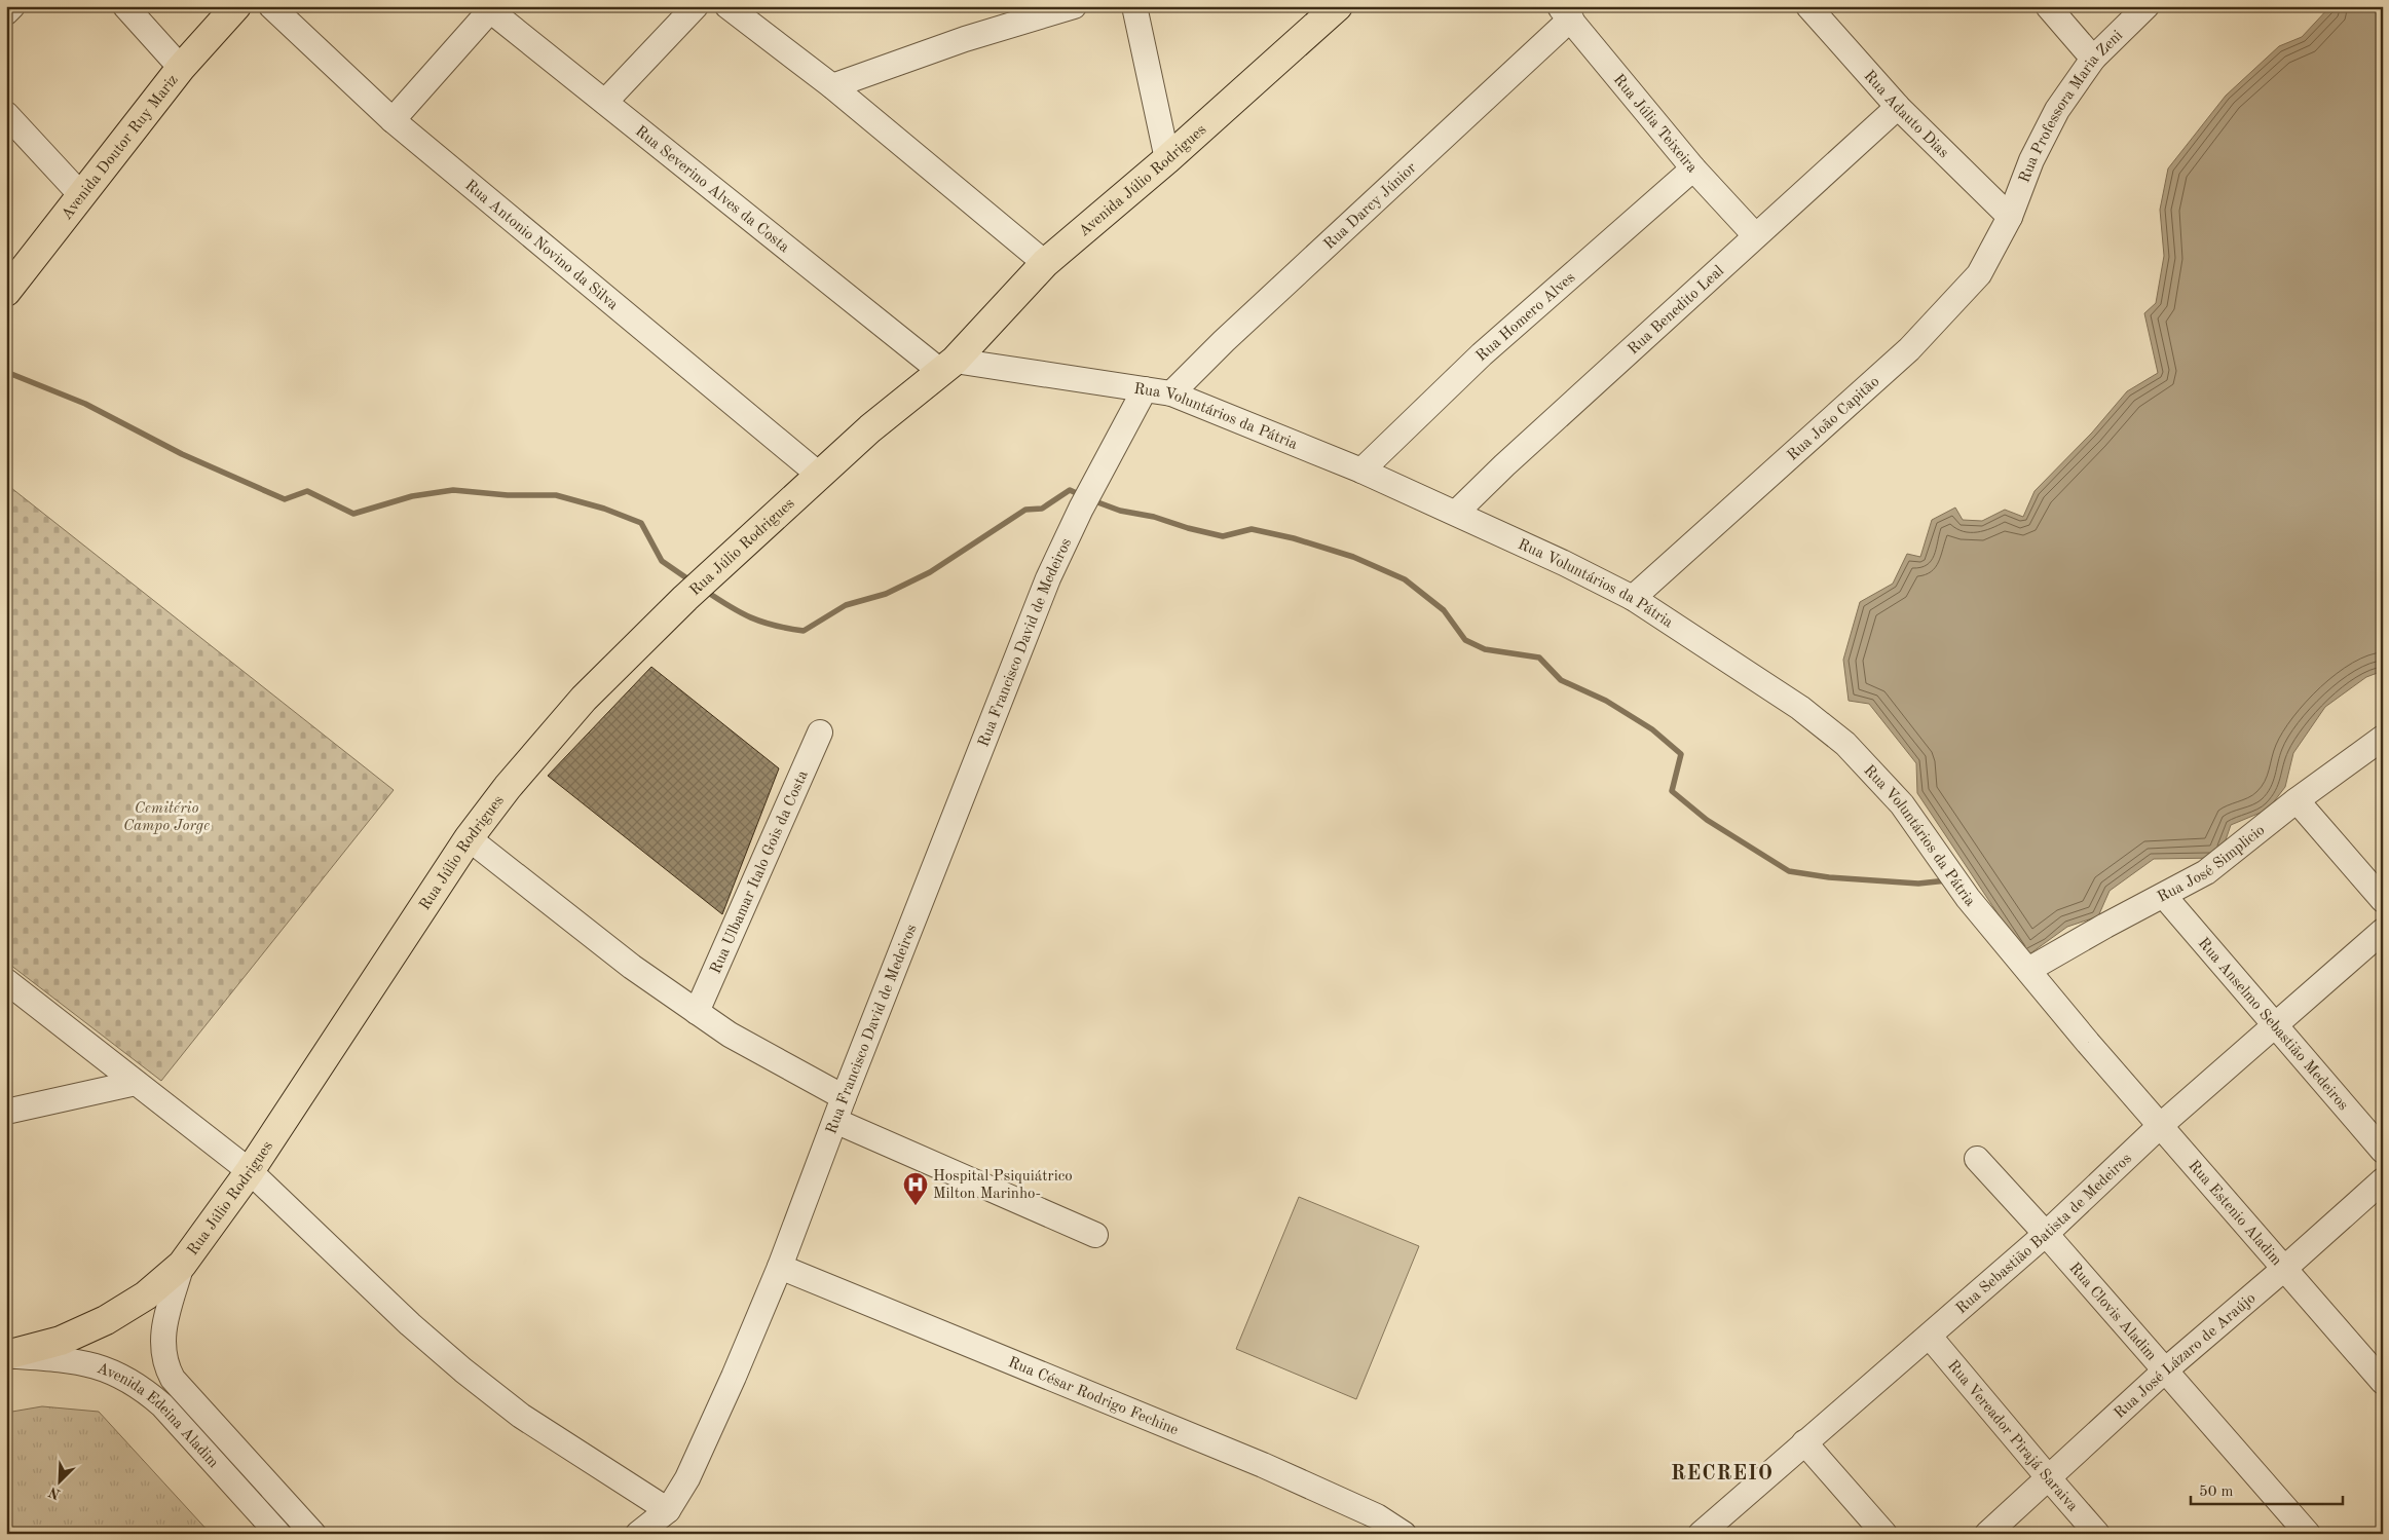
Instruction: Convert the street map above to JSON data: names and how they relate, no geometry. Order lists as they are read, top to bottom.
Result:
{
  "streets": {
    "main road": ["Avenida Doutor Ruy Mariz", "Avenida Júlio Rodrigues", "Rua Júlio Rodrigues"],
    "street": [
      "Rua Professora Maria Zeni",
      "Rua Adauto Dias",
      "Rua Júlia Teixeira",
      "Rua Severino Alves da Costa",
      "Rua Darcy Júnior",
      "Rua Antonio Novino da Silva",
      "Rua Benedito Leal",
      "Rua Homero Alves",
      "Rua Voluntários da Pátria",
      "Rua João Capitão",
      "Rua Francisco David de Medeiros",
      "Rua José Simplicio",
      "Rua Ulbamar Italo Gois da Costa",
      "Rua Anselmo Sebastião Medeiros",
      "Rua Estenio Aladim",
      "Rua Sebastião Batista de Medeiros",
      "Rua Clovis Aladim",
      "Rua José Lázaro de Araújo",
      "Rua César Rodrigo Fechine",
      "Avenida Edeina Aladim",
      "Rua Vereador Pirajá Saraiva"
    ]
  },
  "crossings": [
    ["Rua Professora Maria Zeni", "Rua Adauto Dias"],
    ["Rua Professora Maria Zeni", "Rua João Capitão"],
    ["Rua Adauto Dias", "Rua Benedito Leal"],
    ["Rua Adauto Dias", "Rua João Capitão"],
    ["Rua Júlia Teixeira", "Rua Darcy Júnior"],
    ["Rua Júlia Teixeira", "Rua Benedito Leal"],
    ["Rua Júlia Teixeira", "Rua Homero Alves"],
    ["Avenida Júlio Rodrigues", "Rua Severino Alves da Costa"],
    ["Avenida Júlio Rodrigues", "Rua Voluntários da Pátria"],
    ["Avenida Júlio Rodrigues", "Rua Júlio Rodrigues"],
    ["Rua Severino Alves da Costa", "Rua Voluntários da Pátria"],
    ["Rua Severino Alves da Costa", "Rua Júlio Rodrigues"],
    ["Rua Darcy Júnior", "Rua Voluntários da Pátria"],
    ["Rua Antonio Novino da Silva", "Rua Júlio Rodrigues"],
    ["Rua Benedito Leal", "Rua Voluntários da Pátria"],
    ["Rua Homero Alves", "Rua Voluntários da Pátria"],
    ["Rua Voluntários da Pátria", "Rua João Capitão"],
    ["Rua Voluntários da Pátria", "Rua Júlio Rodrigues"],
    ["Rua Voluntários da Pátria", "Rua Francisco David de Medeiros"],
    ["Rua Voluntários da Pátria", "Rua José Simplicio"],
    ["Rua Voluntários da Pátria", "Rua Estenio Aladim"],
    ["Rua Júlio Rodrigues", "Avenida Edeina Aladim"],
    ["Rua Francisco David de Medeiros", "Rua César Rodrigo Fechine"],
    ["Rua José Simplicio", "Rua Anselmo Sebastião Medeiros"],
    ["Rua Anselmo Sebastião Medeiros", "Rua Sebastião Batista de Medeiros"],
    ["Rua Estenio Aladim", "Rua Sebastião Batista de Medeiros"],
    ["Rua Estenio Aladim", "Rua José Lázaro de Araújo"],
    ["Rua Sebastião Batista de Medeiros", "Rua Clovis Aladim"],
    ["Rua Sebastião Batista de Medeiros", "Rua Vereador Pirajá Saraiva"],
    ["Rua Clovis Aladim", "Rua José Lázaro de Araújo"],
    ["Rua José Lázaro de Araújo", "Rua Vereador Pirajá Saraiva"]
  ],
  "districts": ["RECREIO"],
  "parks": ["Cemitério Campo Jorge"],
  "places": {
    "hospital": ["Hospital Psiquiátrico Milton Marinho-"]
  },
  "scale_bar": "50 m",
  "north": "bottom left"
}
